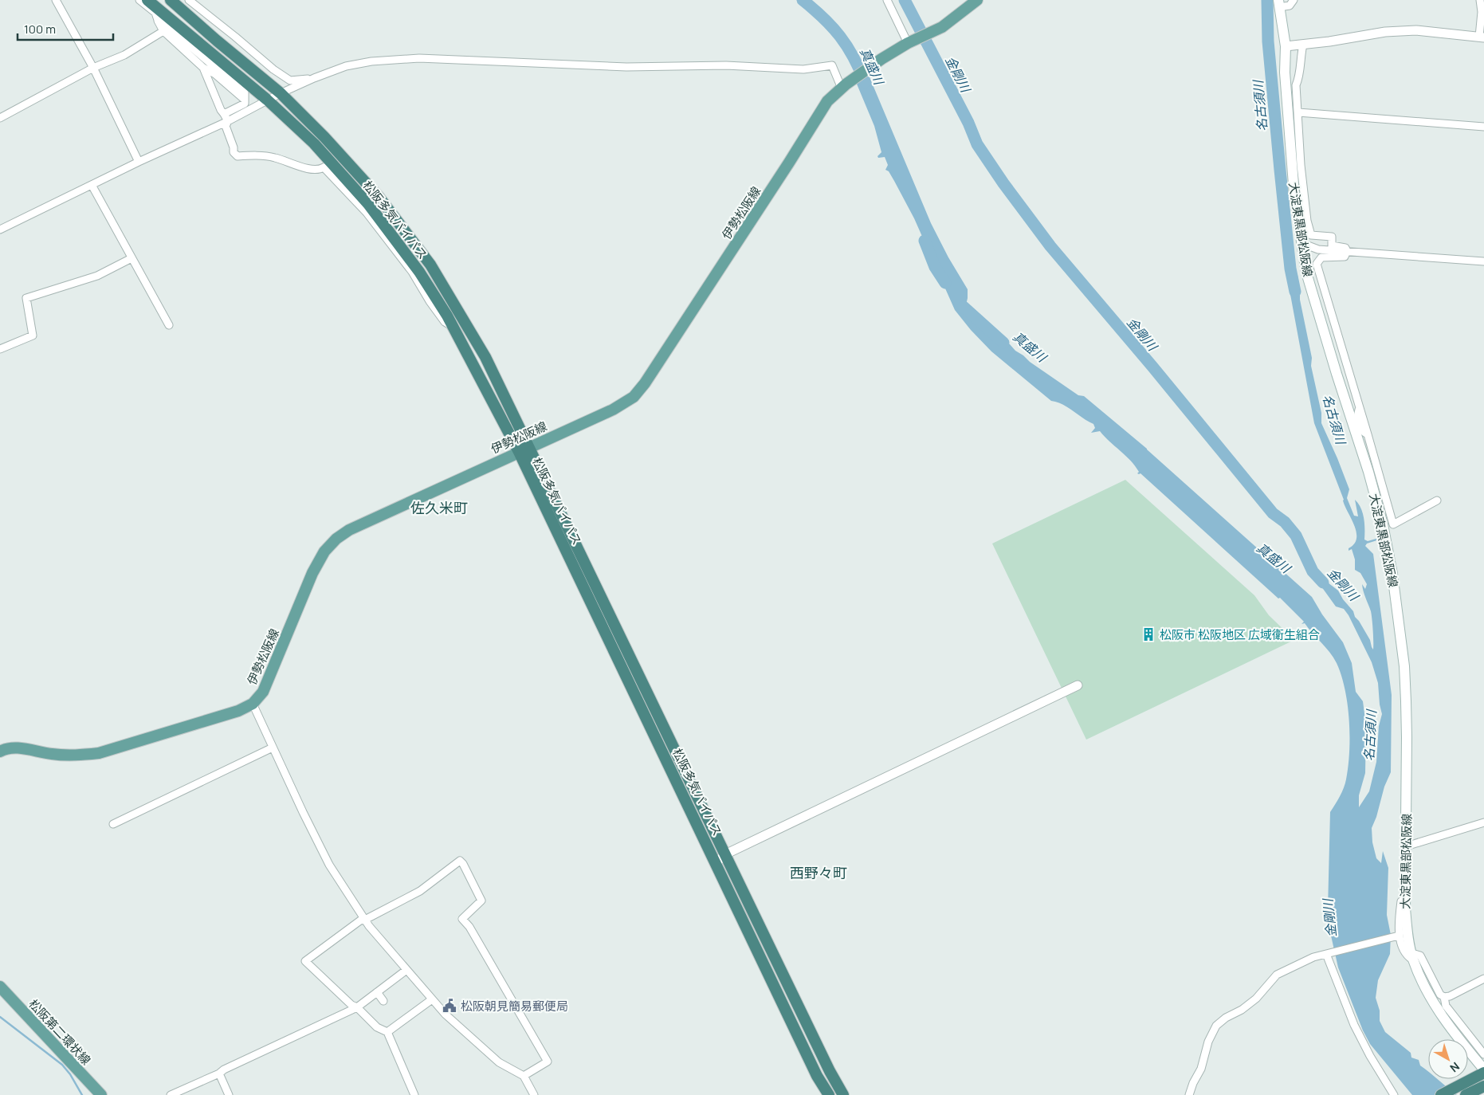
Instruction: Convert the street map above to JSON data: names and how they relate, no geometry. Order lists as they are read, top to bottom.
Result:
{
  "streets": {
    "highway": ["松阪多気バイパス"],
    "main road": ["伊勢松阪線", "大淀東黒部松阪線", "松阪第二環状線"]
  },
  "crossings": [
    ["伊勢松阪線", "松阪多気バイパス"]
  ],
  "districts": ["佐久米町", "西野々町"],
  "water": ["真盛川", "金剛川", "名古須川"],
  "places": {
    "building": ["松阪市 松阪地区 広域衛生組合"],
    "public building": ["松阪朝見簡易郵便局"]
  },
  "scale_bar": "100 m",
  "north": "bottom right"
}
